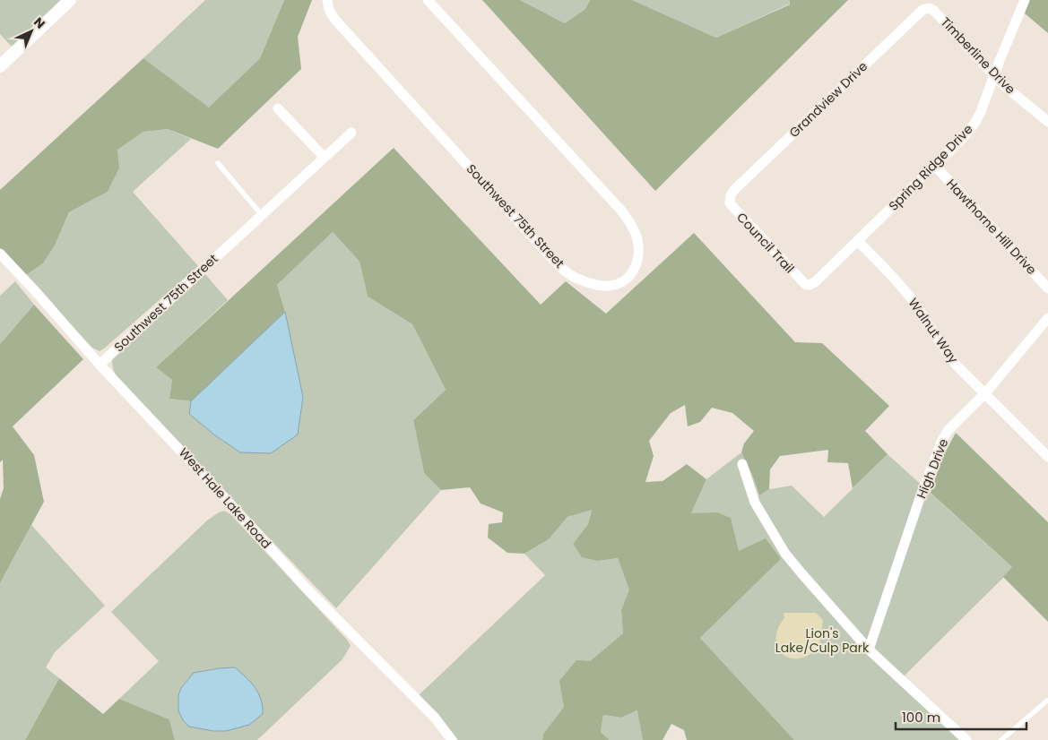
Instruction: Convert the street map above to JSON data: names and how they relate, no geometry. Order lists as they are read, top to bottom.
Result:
{
  "streets": {
    "street": [
      "Timberline Drive",
      "Grandview Drive",
      "Spring Ridge Drive",
      "Southwest 75th Street",
      "Hawthorne Hill Drive",
      "Council Trail",
      "Walnut Way",
      "High Drive",
      "West Hale Lake Road"
    ]
  },
  "crossings": [
    ["Timberline Drive", "Grandview Drive"],
    ["Timberline Drive", "Spring Ridge Drive"],
    ["Grandview Drive", "Council Trail"],
    ["Spring Ridge Drive", "Hawthorne Hill Drive"],
    ["Spring Ridge Drive", "Council Trail"],
    ["Spring Ridge Drive", "Walnut Way"],
    ["Southwest 75th Street", "West Hale Lake Road"],
    ["Walnut Way", "High Drive"]
  ],
  "parks": ["Lion's Lake/Culp Park"],
  "scale_bar": "100 m",
  "north": "top right"
}
